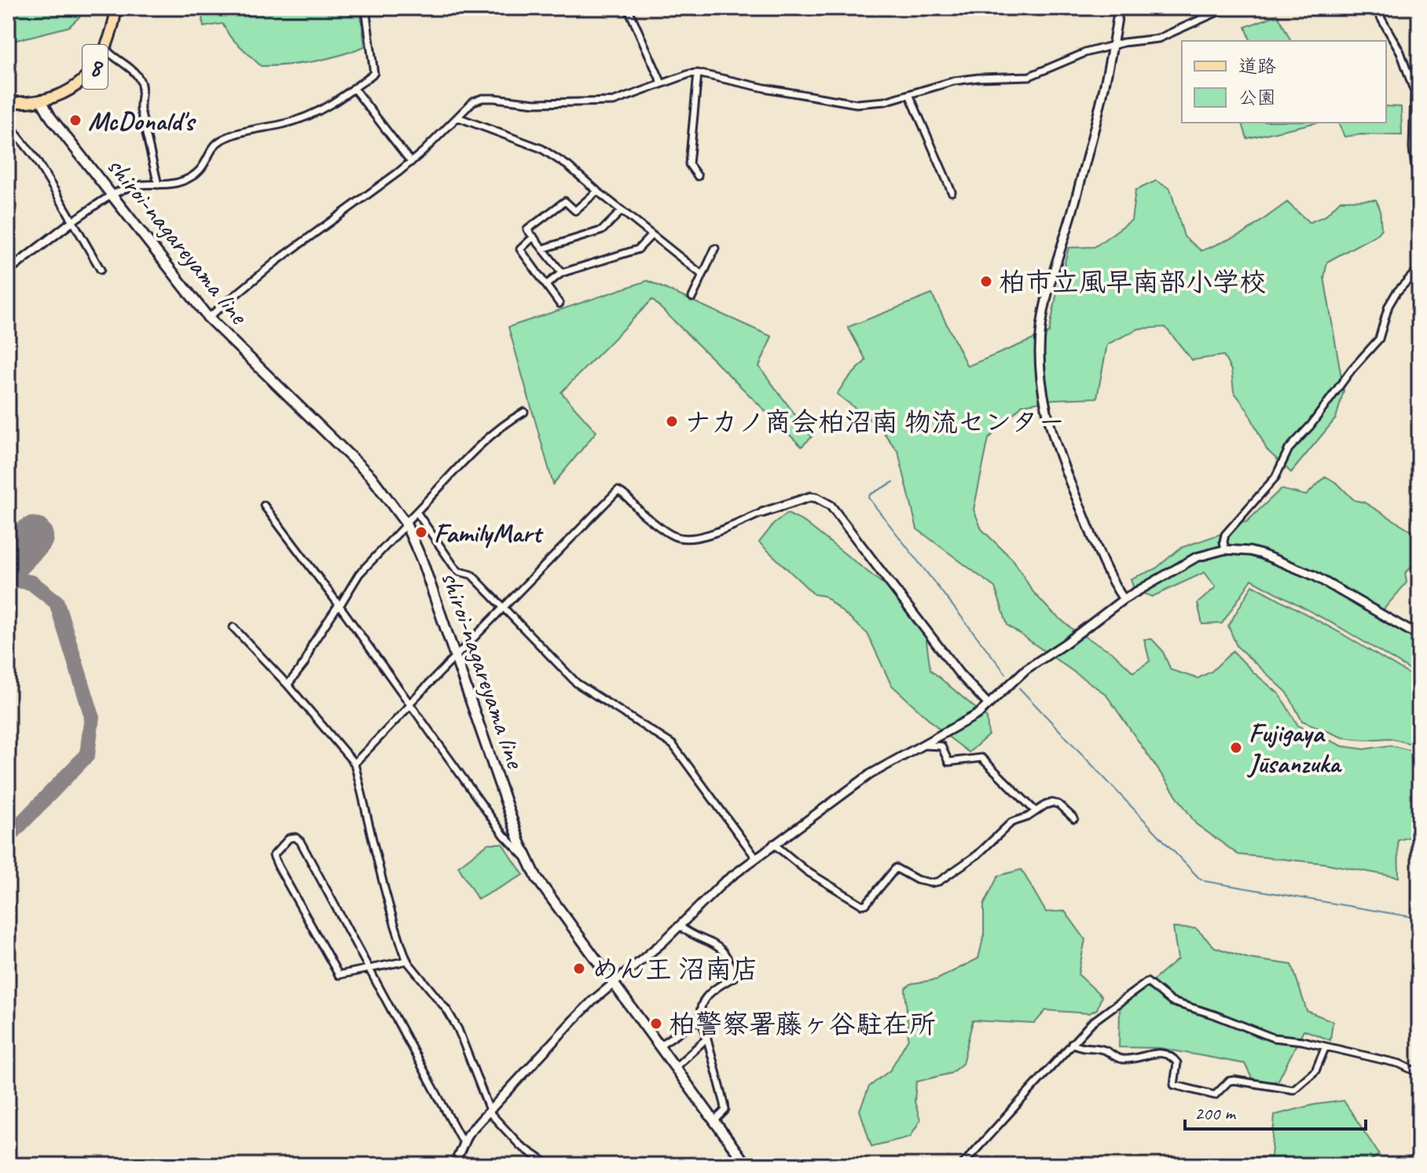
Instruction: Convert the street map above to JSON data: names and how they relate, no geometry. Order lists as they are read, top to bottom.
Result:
{
  "streets": {
    "main road": ["8", "shiroi-nagareyama line"]
  },
  "crossings": [
    ["8", "shiroi-nagareyama line"]
  ],
  "places": [
    "McDonald's",
    "柏市立風早南部小学校",
    "ナカノ商会柏沼南 物流センター",
    "FamilyMart",
    "Fujigaya Jūsanzuka",
    "めん王 沼南店",
    "柏警察署藤ヶ谷駐在所"
  ],
  "legend": ["道路", "公園"],
  "scale_bar": "200 m"
}
